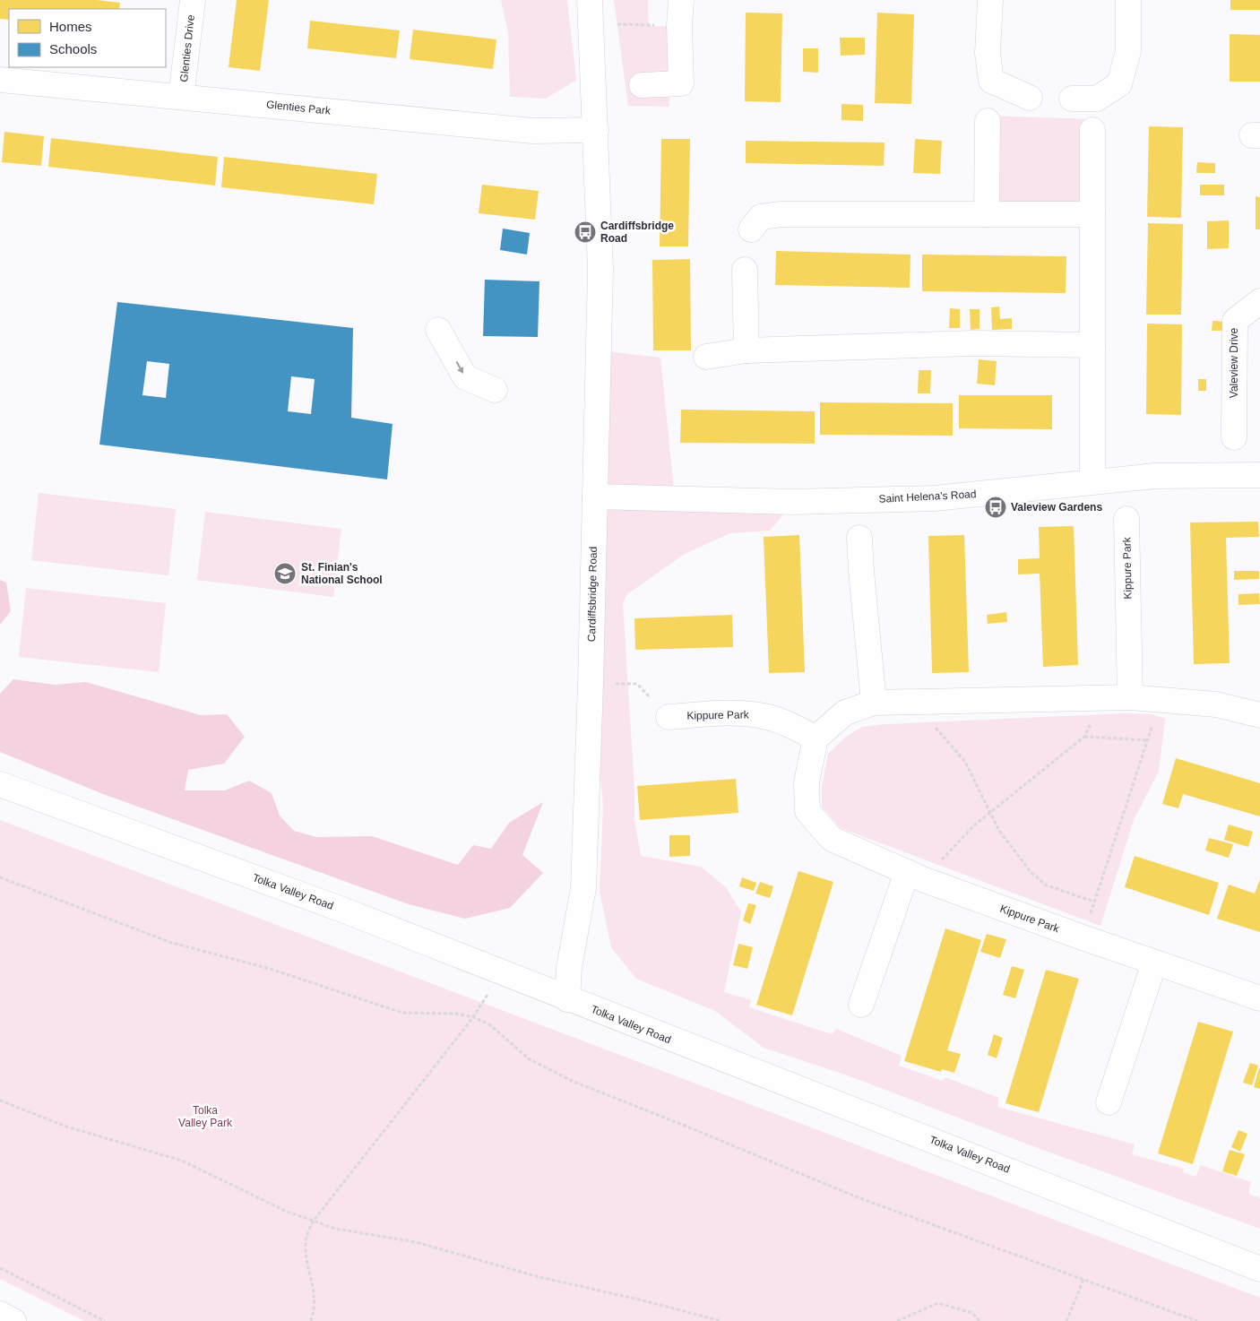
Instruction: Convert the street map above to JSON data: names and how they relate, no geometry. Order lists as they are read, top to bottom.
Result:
{
  "streets": {
    "street": [
      "Glenties Drive",
      "Glenties Park",
      "Valeview Drive",
      "Saint Helena's Road",
      "Kippure Park",
      "Cardiffsbridge Road",
      "Tolka Valley Road"
    ]
  },
  "crossings": [
    ["Glenties Drive", "Glenties Park"],
    ["Glenties Park", "Cardiffsbridge Road"],
    ["Saint Helena's Road", "Cardiffsbridge Road"],
    ["Cardiffsbridge Road", "Tolka Valley Road"]
  ],
  "parks": ["Tolka Valley Park"],
  "places": {
    "bus stop": ["Cardiffsbridge Road", "Valeview Gardens"],
    "school or university": ["St. Finian's National School"]
  },
  "legend": ["Homes", "Schools"]
}
